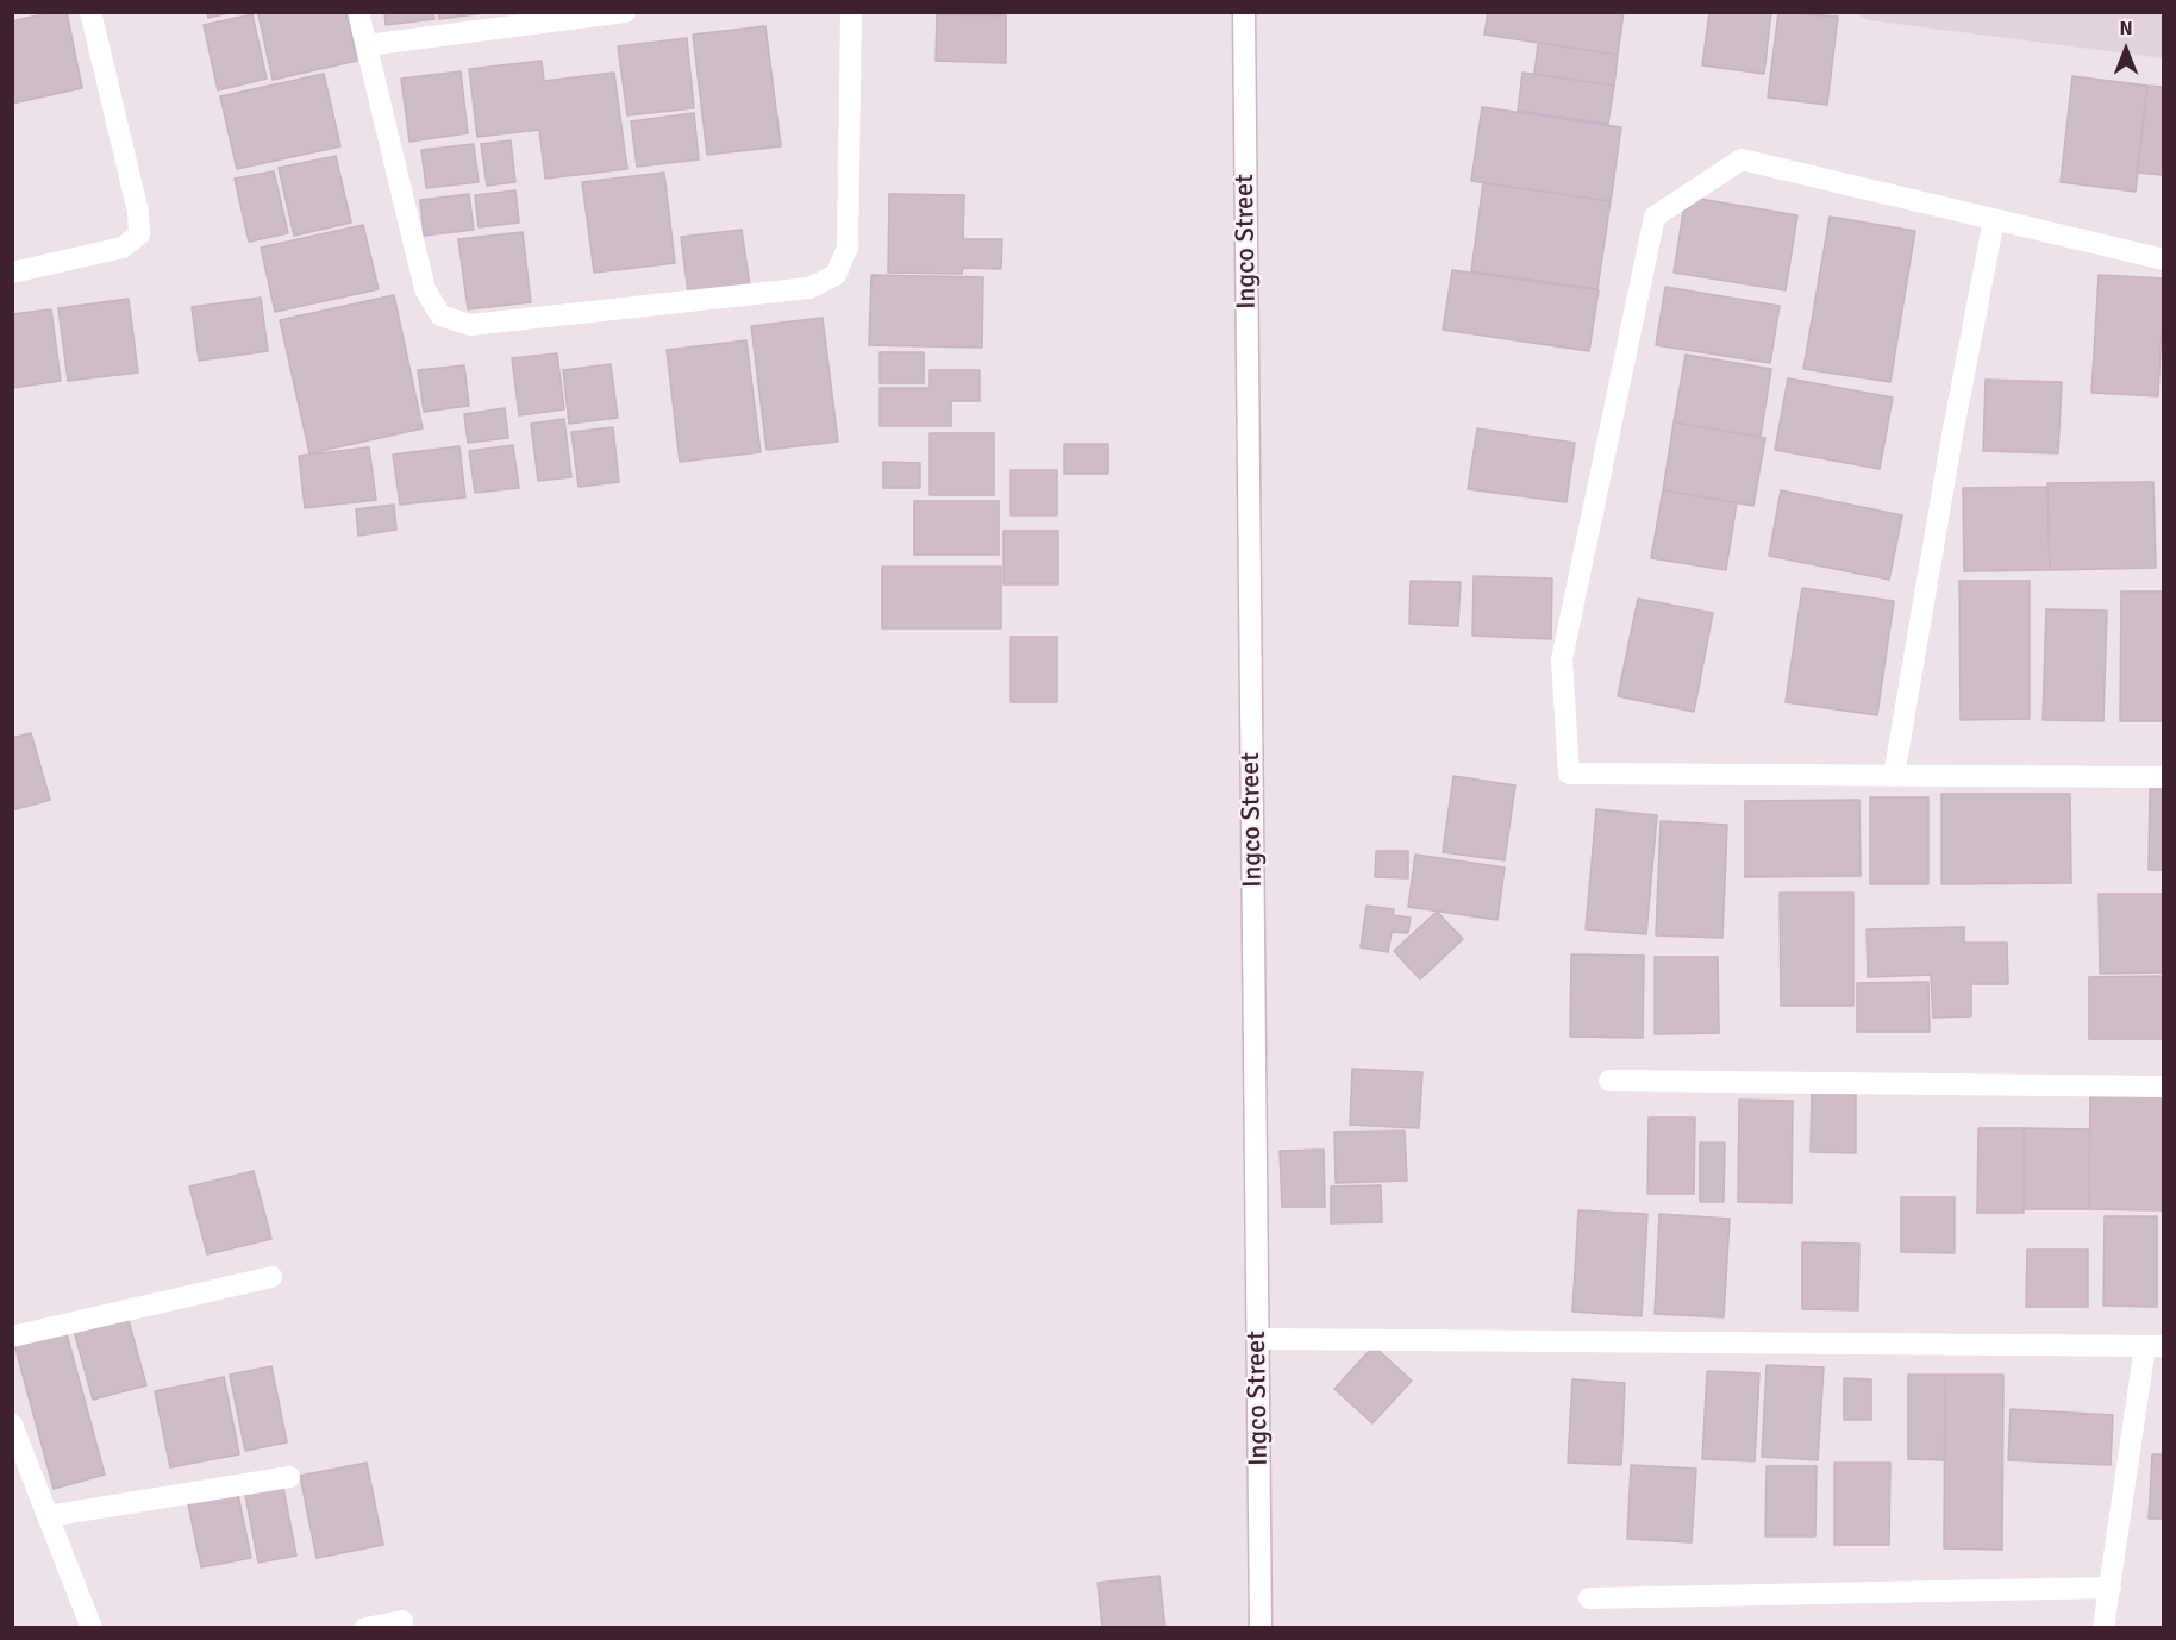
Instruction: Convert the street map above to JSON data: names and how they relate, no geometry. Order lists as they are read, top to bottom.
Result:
{
  "streets": {
    "street": ["Ingco Street"]
  },
  "north": "top"
}
